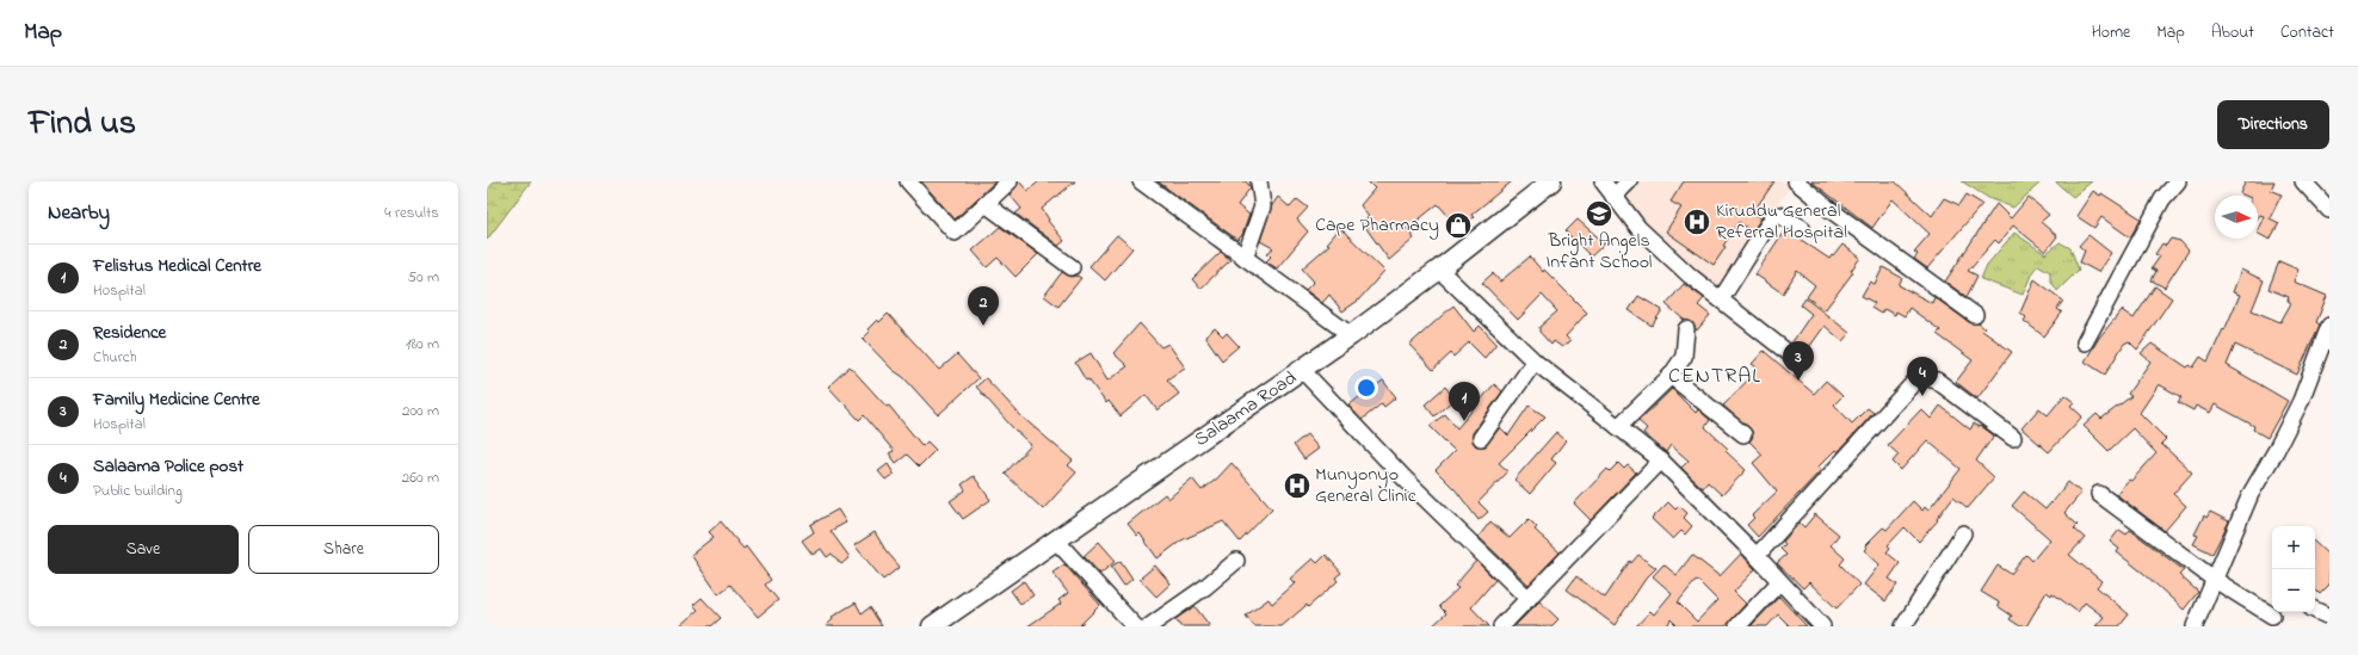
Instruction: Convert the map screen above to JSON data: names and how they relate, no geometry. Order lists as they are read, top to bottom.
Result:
{
  "streets": {
    "main road": ["Salaama Road"]
  },
  "districts": ["CENTRAL"],
  "places": {
    "school or university": ["Bright Angels Infant School"],
    "hospital": ["Kiruddu General Referral Hospital", "Munyonyo General Clinic"],
    "shop": ["Cape Pharmacy"]
  },
  "north": "right",
  "page": {
    "header": "Map",
    "nav": [
      "Home",
      "Map",
      "About",
      "Contact"
    ],
    "title": "Find us",
    "buttons": [
      "Directions",
      ["Save", "Share"]
    ],
    "heading": ["Nearby", "4 results"],
    "list": [
      {
        "mark": "1",
        "name": "Felistus Medical Centre",
        "note": "Hospital",
        "value": "50 m"
      },
      {
        "mark": "2",
        "name": "Residence",
        "note": "Church",
        "value": "180 m"
      },
      {
        "mark": "3",
        "name": "Family Medicine Centre",
        "note": "Hospital",
        "value": "200 m"
      },
      {
        "mark": "4",
        "name": "Salaama Police post",
        "note": "Public building",
        "value": "260 m"
      }
    ],
    "pins": [
      "2",
      "3",
      "4",
      "1"
    ],
    "map_buttons": ["+", "−"]
  }
}
